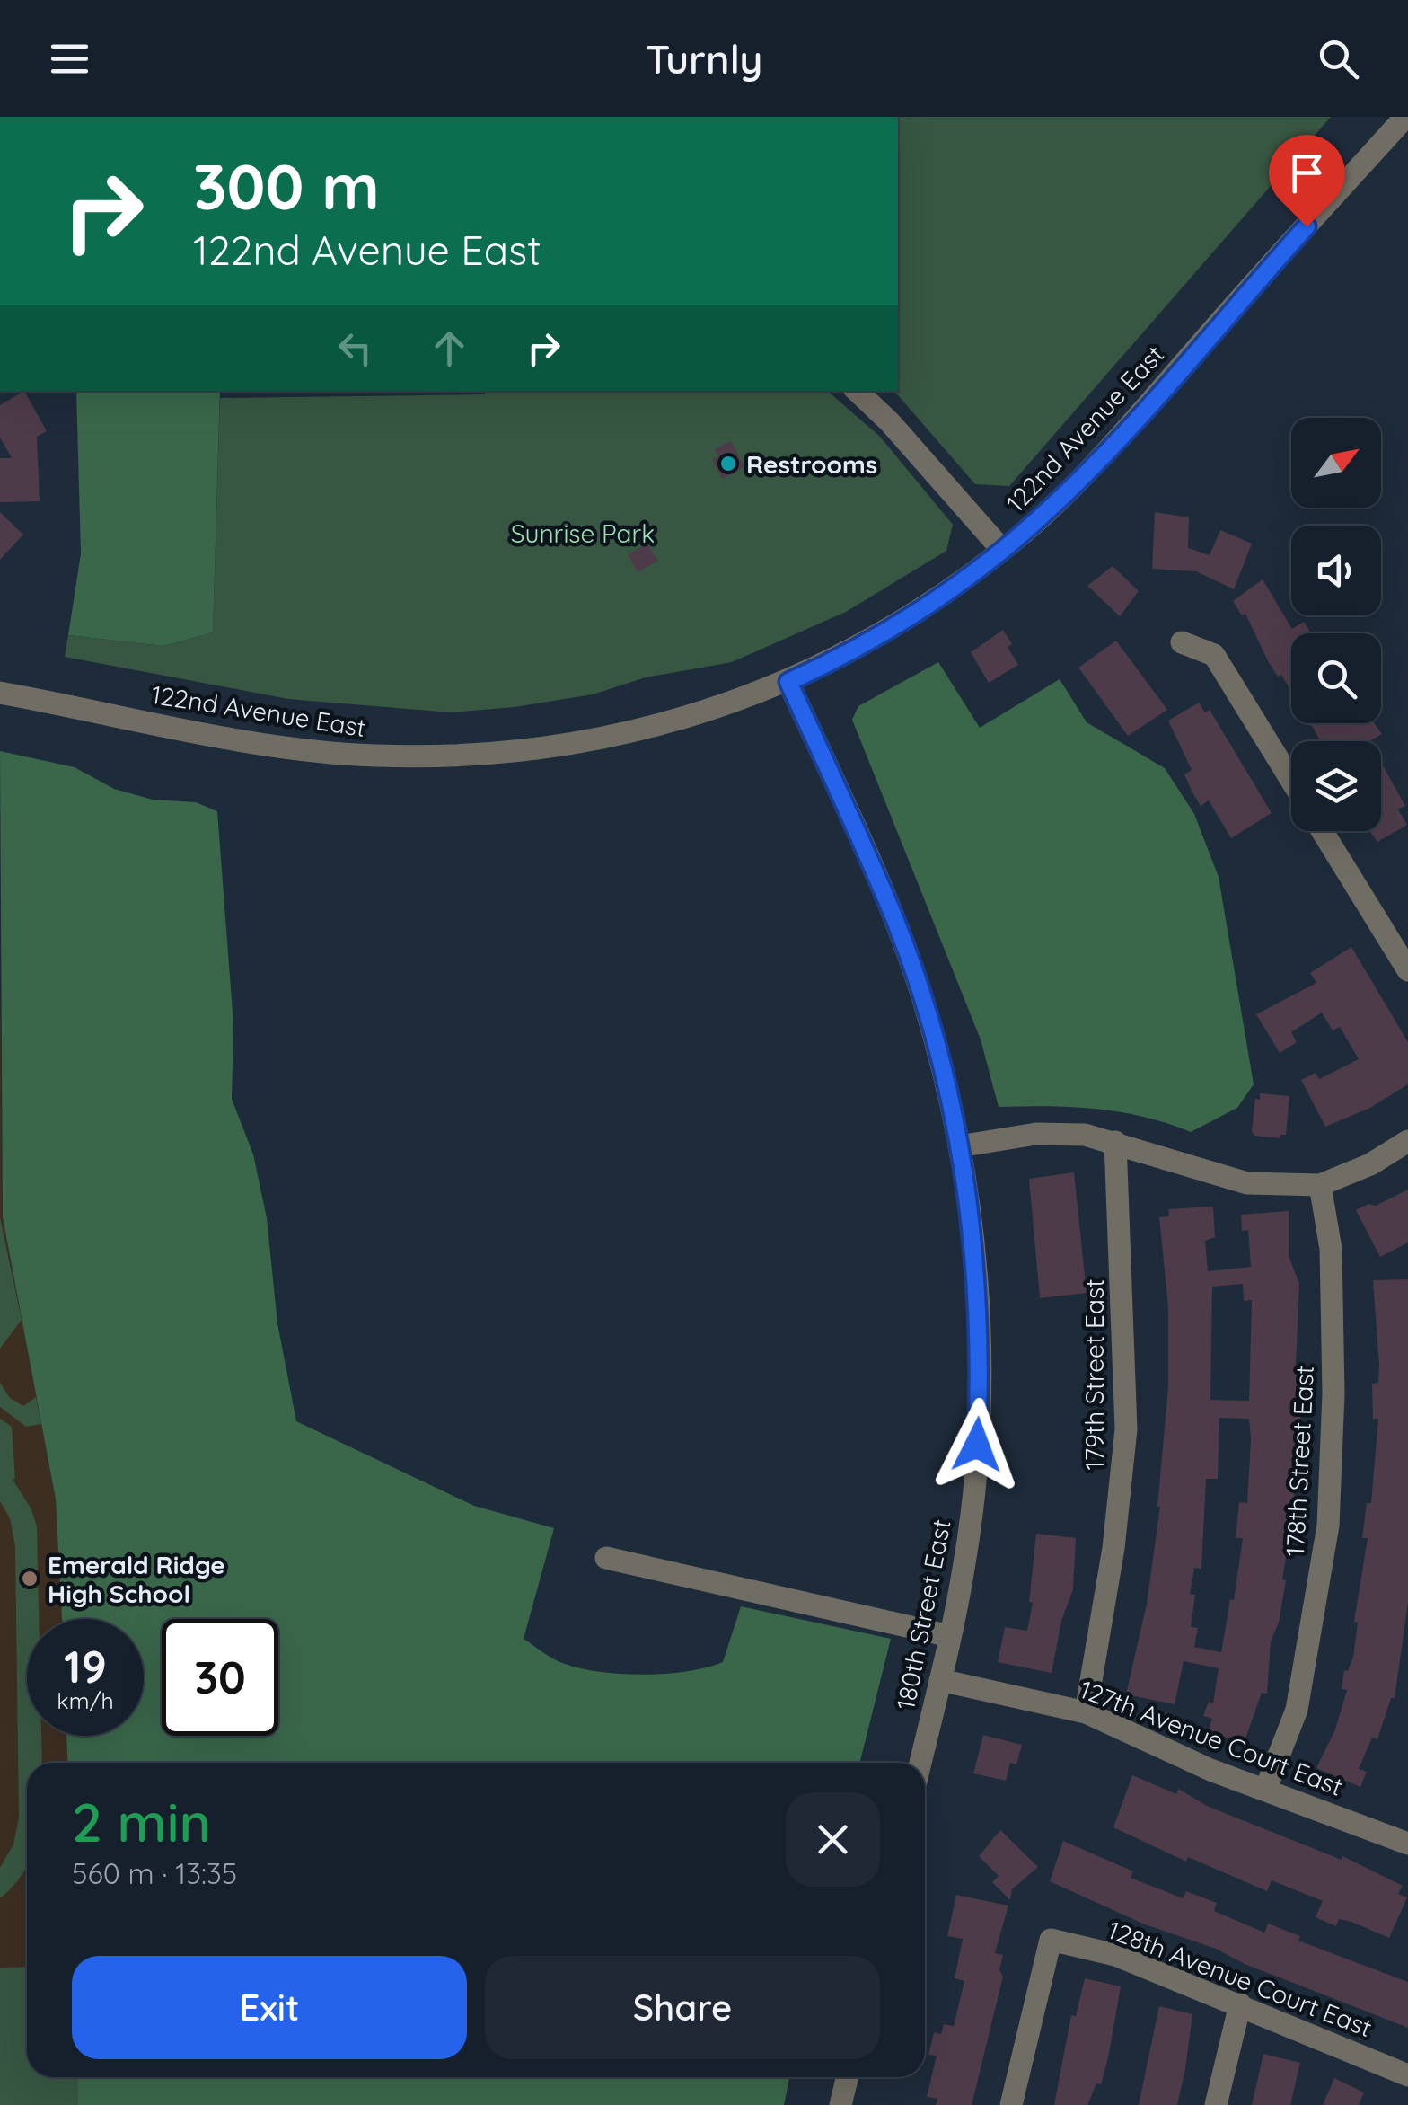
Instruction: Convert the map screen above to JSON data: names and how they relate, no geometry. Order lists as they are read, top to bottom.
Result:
{
  "streets": {
    "street": [
      "122nd Avenue East",
      "179th Street East",
      "178th Street East",
      "180th Street East",
      "127th Avenue Court East",
      "128th Avenue Court East"
    ]
  },
  "crossings": [
    ["122nd Avenue East", "180th Street East"],
    ["179th Street East", "127th Avenue Court East"],
    ["178th Street East", "127th Avenue Court East"],
    ["180th Street East", "127th Avenue Court East"]
  ],
  "parks": ["Sunrise Park"],
  "places": ["Restrooms", "Emerald Ridge High School"],
  "north": "top right",
  "page": {
    "header": "Turnly",
    "turn": ["300 m", "122nd Avenue East"],
    "speed": "19 km/h",
    "limit": "30",
    "heading": ["2 min", "560 m · 13:35"],
    "buttons": ["Exit", "Share"]
  }
}
